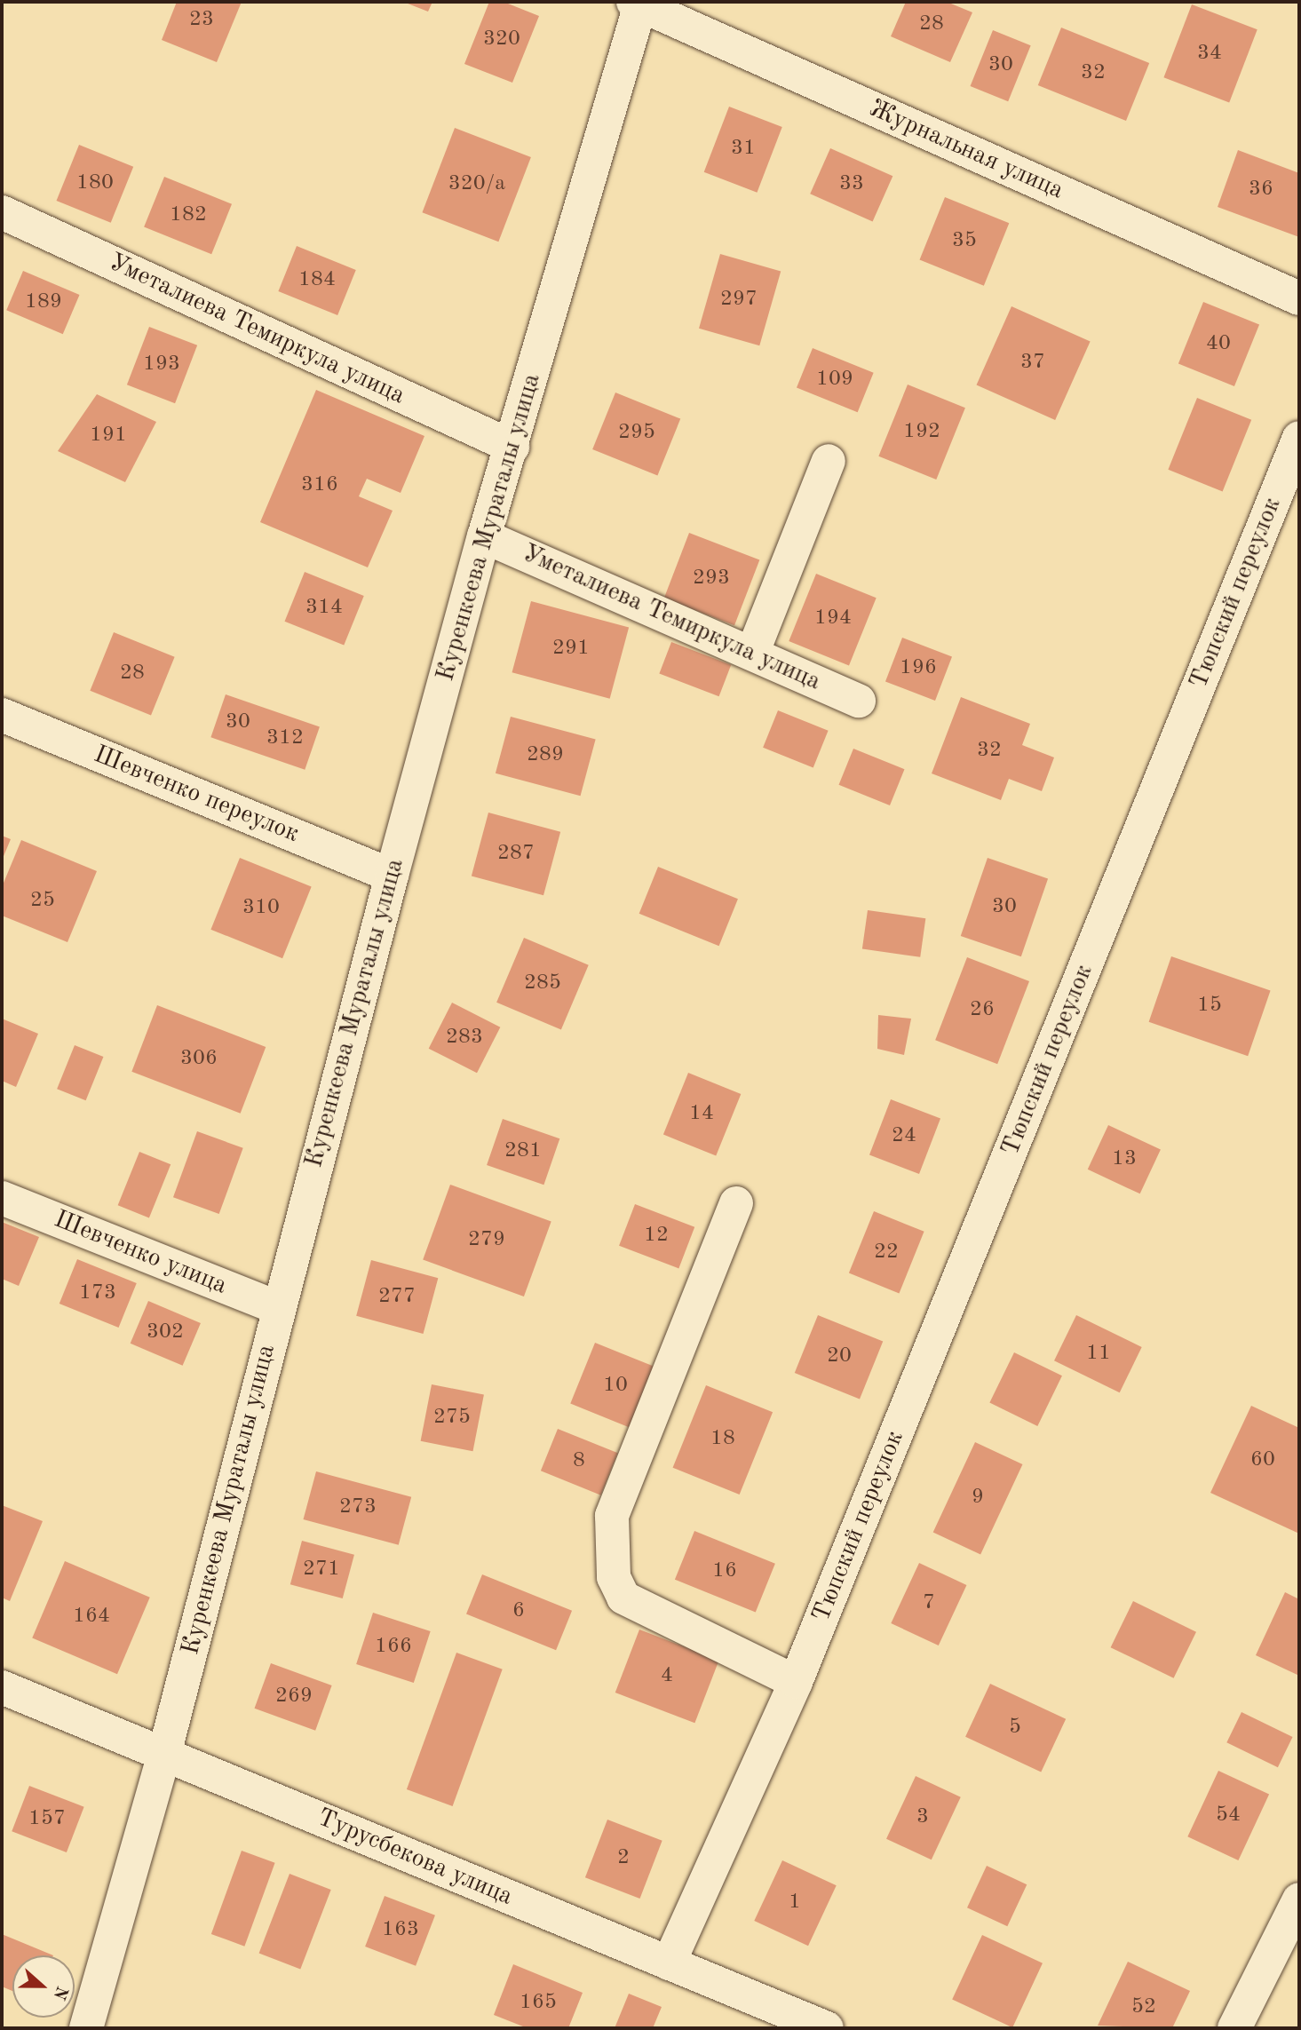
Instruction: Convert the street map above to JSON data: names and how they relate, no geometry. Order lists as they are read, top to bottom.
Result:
{
  "streets": {
    "street": [
      "Журнальная улица",
      "Уметалиева Темиркула улица",
      "Куренкеева Мураталы улица",
      "Тюпский переулок",
      "Шевченко переулок",
      "Шевченко улица",
      "Турусбекова улица"
    ]
  },
  "crossings": [
    ["Журнальная улица", "Куренкеева Мураталы улица"],
    ["Уметалиева Темиркула улица", "Куренкеева Мураталы улица"],
    ["Куренкеева Мураталы улица", "Шевченко переулок"],
    ["Куренкеева Мураталы улица", "Шевченко улица"],
    ["Куренкеева Мураталы улица", "Турусбекова улица"],
    ["Тюпский переулок", "Турусбекова улица"]
  ],
  "house_numbers": [
    "23",
    "28",
    "320",
    "34",
    "30",
    "32",
    "31",
    "180",
    "320/а",
    "33",
    "36",
    "182",
    "35",
    "184",
    "297",
    "189",
    "40",
    "37",
    "193",
    "109",
    "192",
    "295",
    "191",
    "316",
    "293",
    "314",
    "194",
    "291",
    "196",
    "28",
    "30",
    "312",
    "32",
    "289",
    "287",
    "25",
    "30",
    "310",
    "285",
    "15",
    "26",
    "283",
    "306",
    "14",
    "24",
    "281",
    "13",
    "12",
    "279",
    "22",
    "173",
    "277",
    "302",
    "11",
    "20",
    "10",
    "275",
    "18",
    "60",
    "8",
    "9",
    "273",
    "271",
    "16",
    "7",
    "6",
    "164",
    "166",
    "4",
    "269",
    "5",
    "54",
    "3",
    "157",
    "2",
    "1",
    "163",
    "165",
    "52"
  ],
  "north": "right"
}
